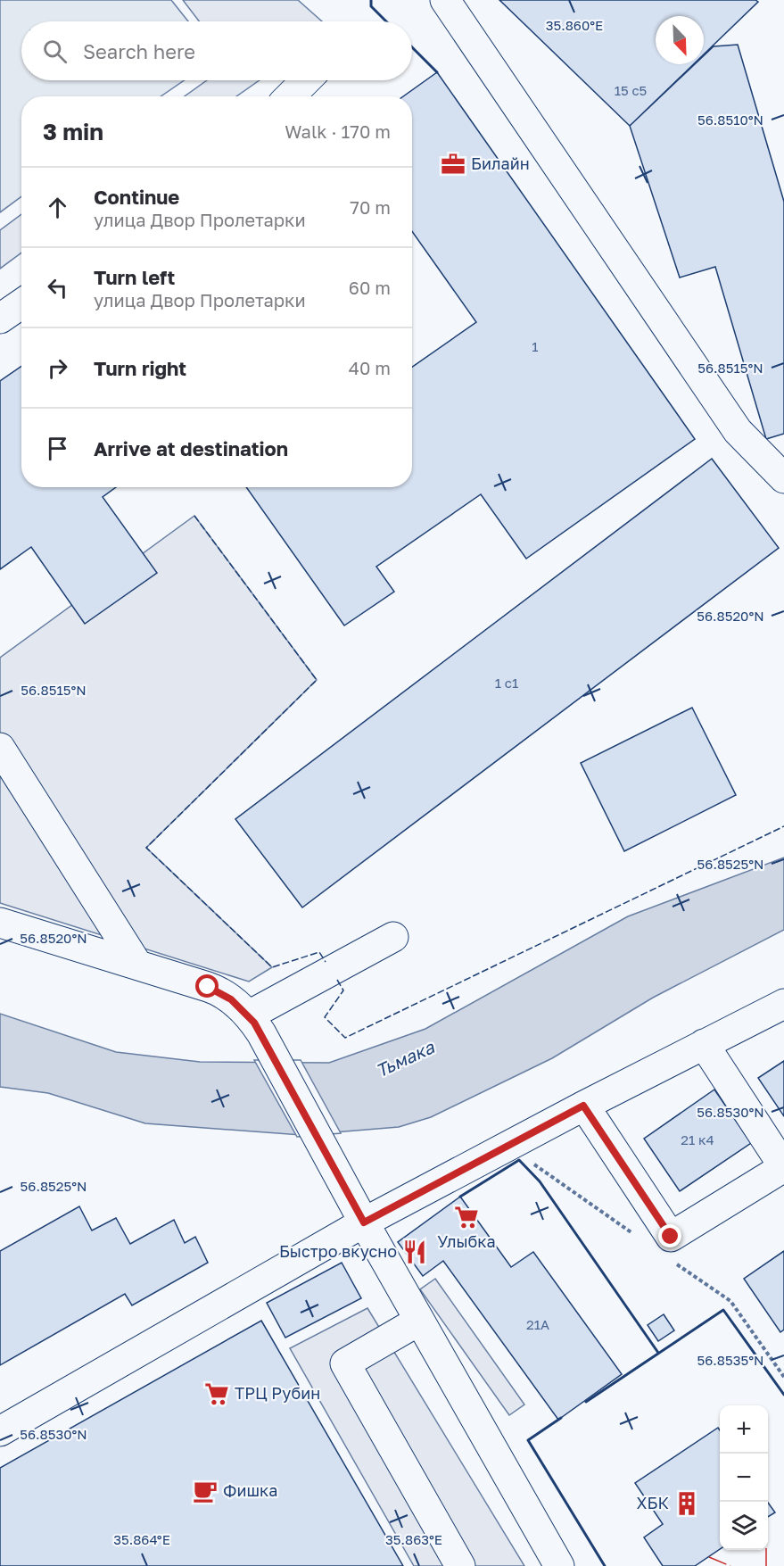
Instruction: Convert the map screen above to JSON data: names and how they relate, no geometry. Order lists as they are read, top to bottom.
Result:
{
  "water": ["Тьмака"],
  "places": {
    "office": ["Билайн"],
    "supermarket": ["Улыбка", "ТРЦ Рубин"],
    "restaurant": ["Быстро вкусно"],
    "cafe": ["Фишка"],
    "building": ["ХБК"]
  },
  "house_numbers": [
    "15 с5",
    "1",
    "1 с1",
    "21 к4",
    "21А"
  ],
  "north": "bottom right",
  "page": {
    "search": "Search here",
    "heading": ["3 min", "Walk · 170 m"],
    "list": [
      ["Continue", "улица Двор Пролетарки", "70 m"],
      ["Turn left", "улица Двор Пролетарки", "60 m"],
      ["Turn right", "40 m"],
      "Arrive at destination"
    ],
    "map_buttons": ["+", "−"]
  },
  "coordinates": [
    "35.860°E",
    "56.8510°N",
    "56.8515°N",
    "56.8520°N",
    "56.8525°N",
    "56.8530°N",
    "56.8535°N",
    "35.864°E",
    "35.863°E"
  ]
}
